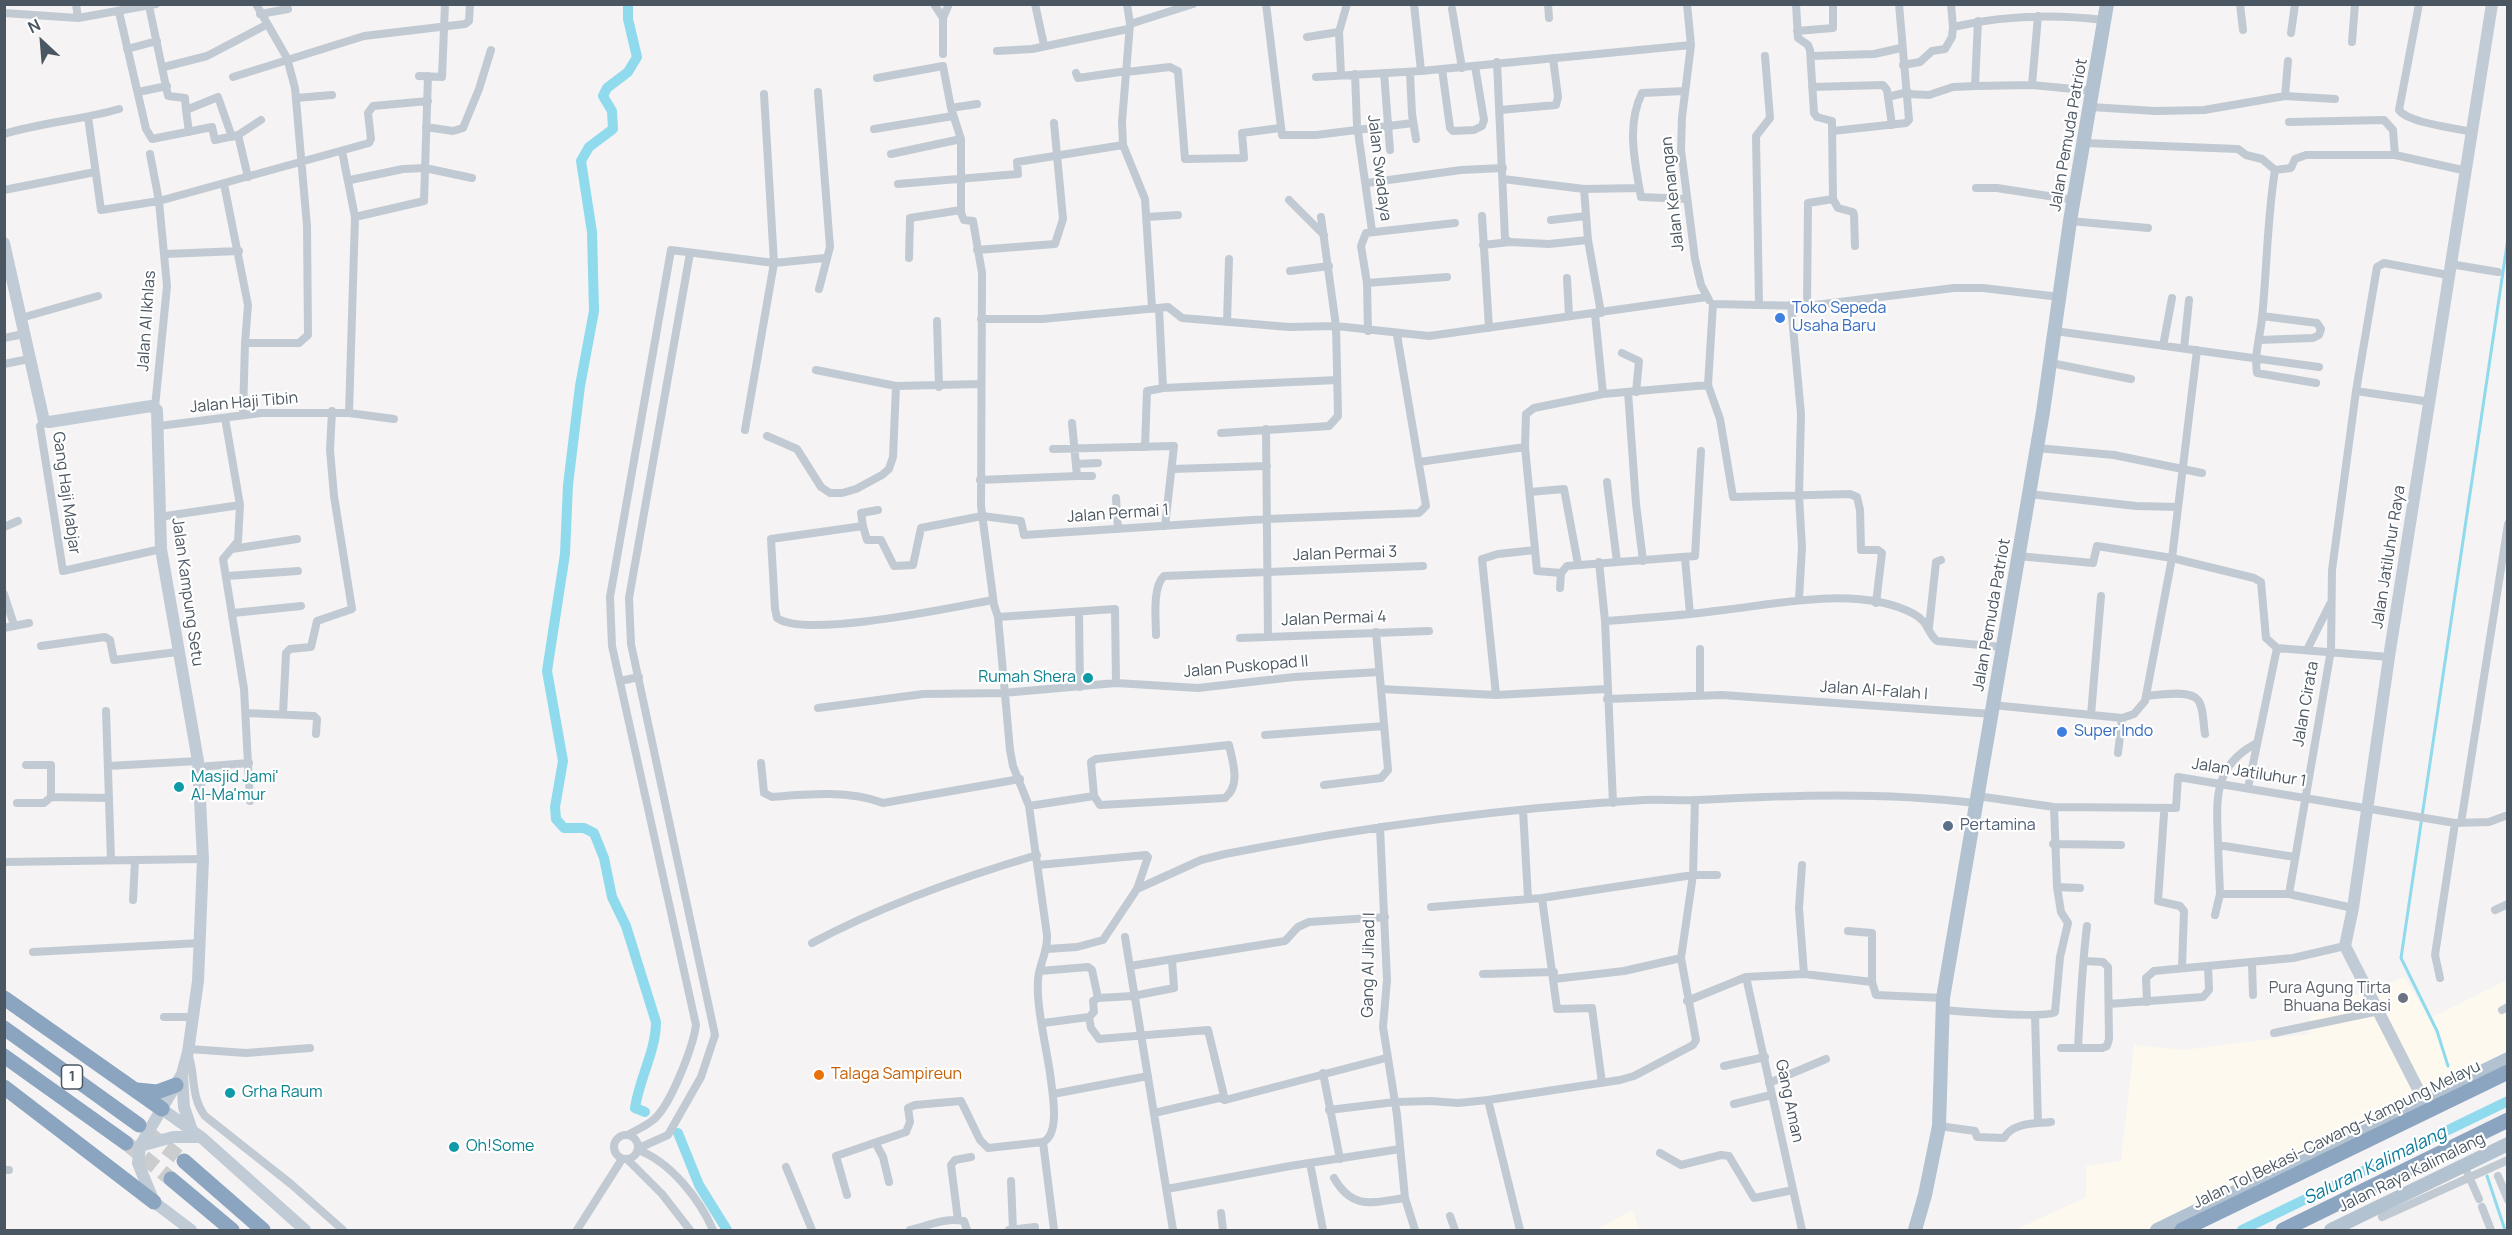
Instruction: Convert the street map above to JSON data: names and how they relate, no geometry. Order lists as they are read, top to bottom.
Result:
{
  "streets": {
    "highway": ["1", "Jalan Tol Bekasi–Cawang–Kampung Melayu"],
    "main road": ["Jalan Pemuda Patriot", "Jalan Raya Kalimalang"],
    "street": [
      "Jalan Swadaya",
      "Jalan Kenangan",
      "Jalan Al Ikhlas",
      "Jalan Haji Tibin",
      "Gang Haji Mabjar",
      "Jalan Permai 1",
      "Jalan Permai 3",
      "Jalan Jatiluhur Raya",
      "Jalan Kampung Setu",
      "Jalan Permai 4",
      "Jalan Puskopad II",
      "Jalan Al-Falah I",
      "Jalan Cirata",
      "Jalan Jatiluhur 1",
      "Gang Al Jihad I",
      "Gang Aman"
    ]
  },
  "crossings": [
    ["Jalan Pemuda Patriot", "Jalan Al-Falah I"],
    ["Jalan Pemuda Patriot", "Jalan Jatiluhur 1"],
    ["Jalan Al Ikhlas", "Jalan Kampung Setu"],
    ["Jalan Haji Tibin", "Jalan Kampung Setu"],
    ["Gang Haji Mabjar", "Jalan Kampung Setu"],
    ["Jalan Jatiluhur Raya", "Jalan Cirata"],
    ["Jalan Jatiluhur Raya", "Jalan Jatiluhur 1"],
    ["Jalan Kampung Setu", "1"],
    ["Jalan Cirata", "Jalan Jatiluhur 1"],
    ["Jalan Jatiluhur 1", "Gang Al Jihad I"]
  ],
  "water": ["Saluran Kalimalang"],
  "places": [
    "Toko Sepeda Usaha Baru",
    "Rumah Shera",
    "Super Indo",
    "Masjid Jami' Al-Ma'mur",
    "Pertamina",
    "Pura Agung Tirta Bhuana Bekasi",
    "Talaga Sampireun",
    "Grha Raum",
    "Oh!Some"
  ],
  "north": "top left"
}
